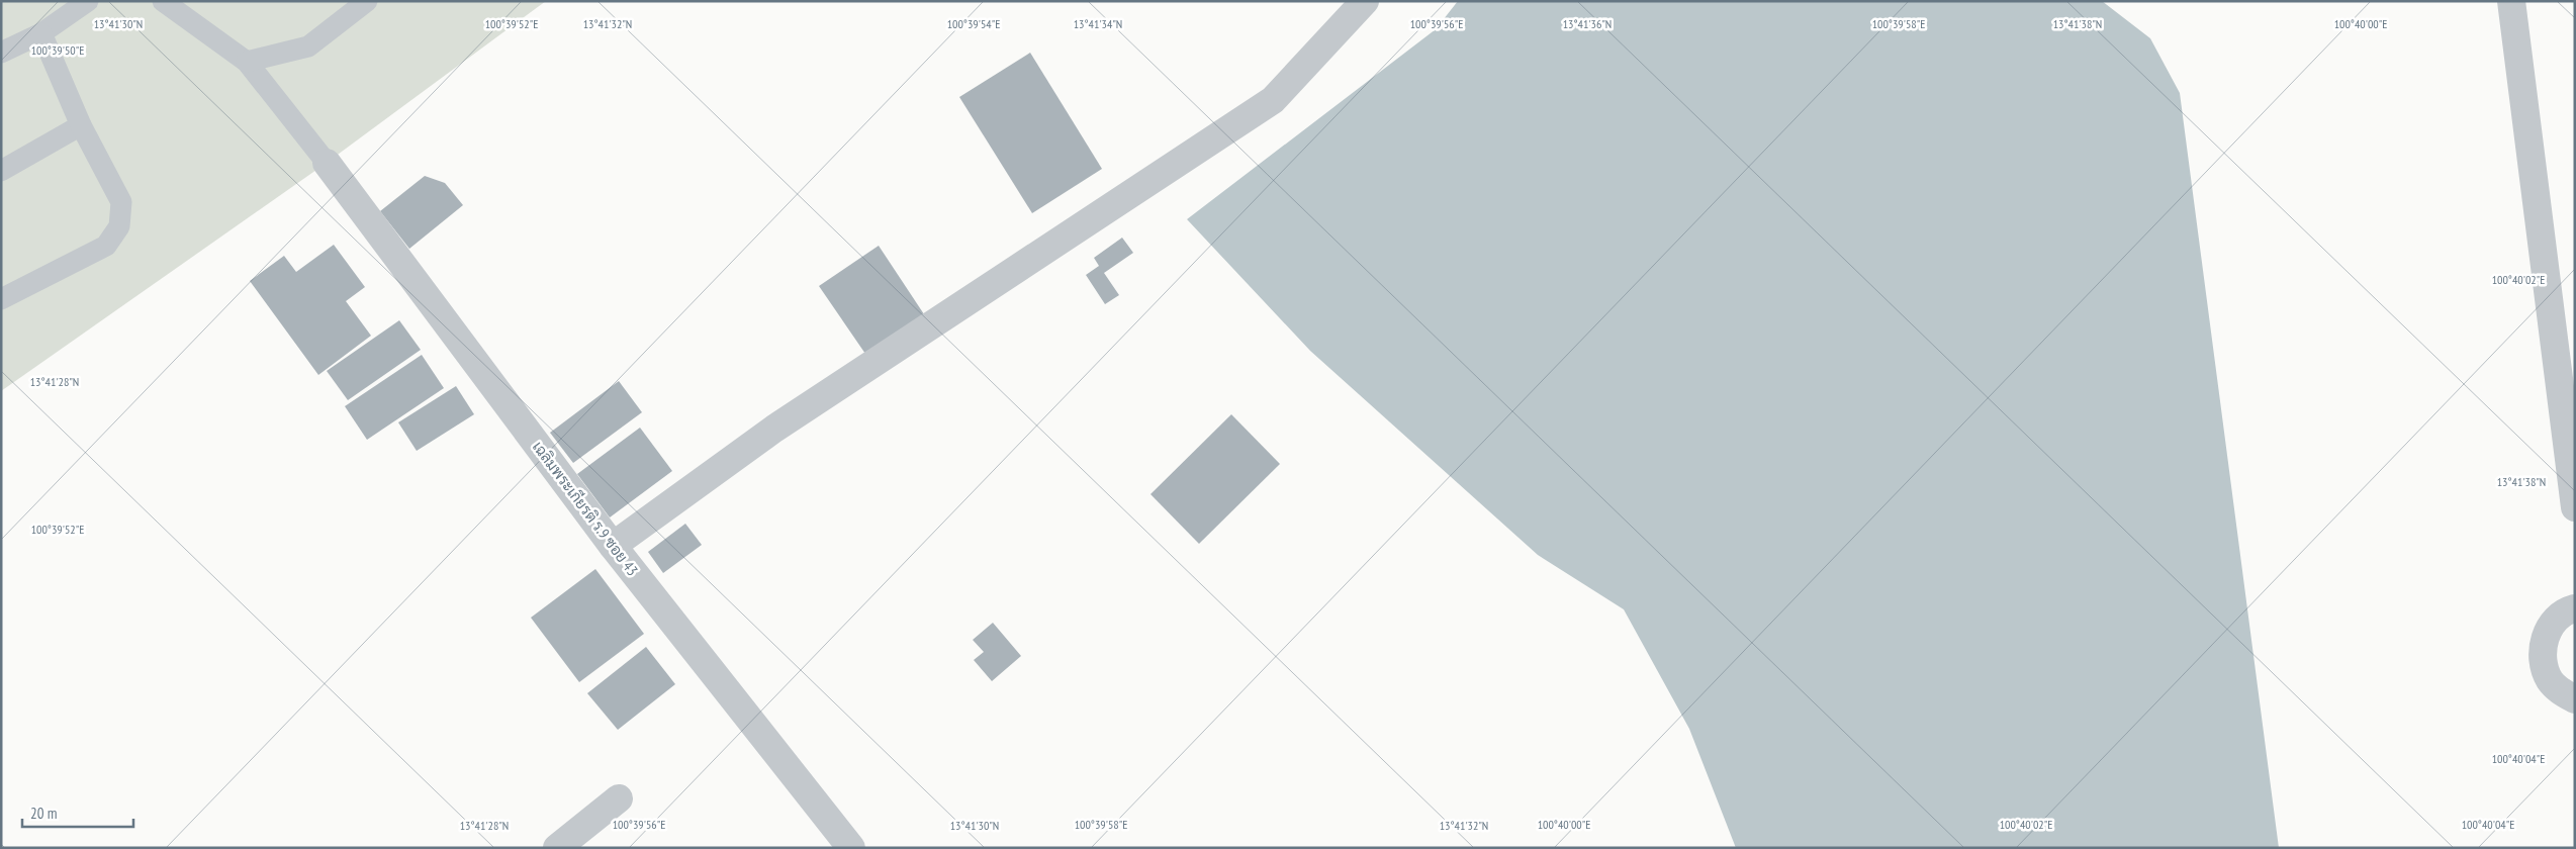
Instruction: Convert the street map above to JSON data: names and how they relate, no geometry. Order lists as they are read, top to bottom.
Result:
{
  "streets": {
    "street": ["เฉลิมพระเกียรติ ร.9 ซอย 43"]
  },
  "scale_bar": "20 m",
  "coordinates": [
    "13°41'30\"N",
    "13°41'32\"N",
    "13°41'34\"N",
    "13°41'36\"N",
    "13°41'38\"N",
    "100°39'52\"E",
    "100°39'54\"E",
    "100°39'56\"E",
    "100°39'58\"E",
    "100°40'00\"E",
    "100°39'50\"E",
    "100°40'02\"E",
    "13°41'28\"N",
    "100°40'04\"E"
  ]
}
